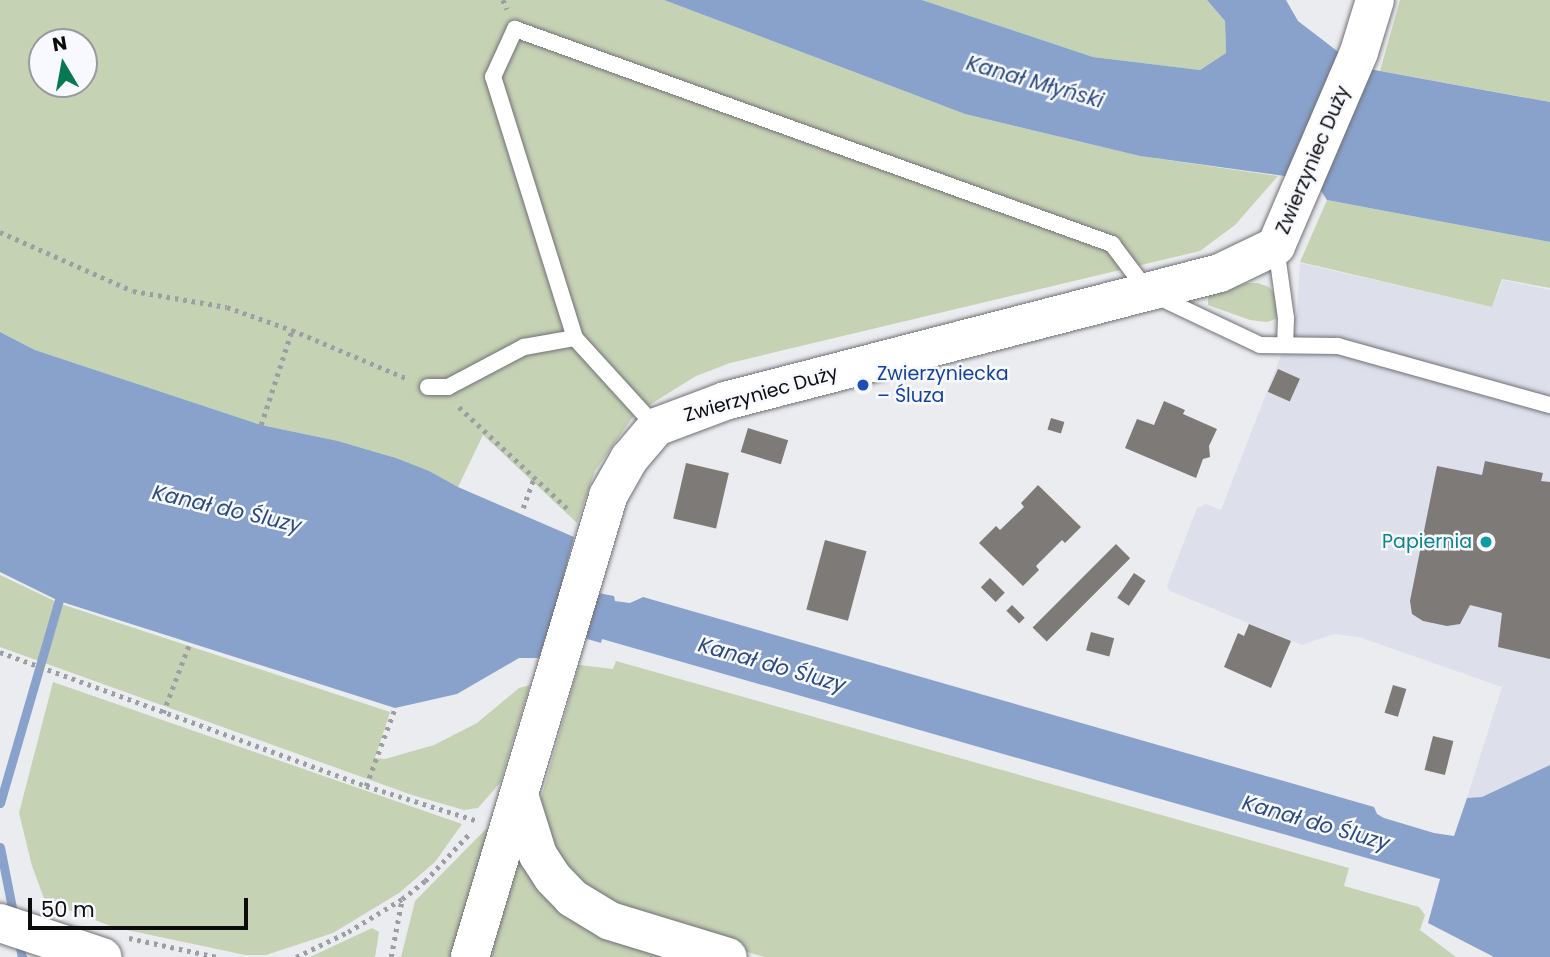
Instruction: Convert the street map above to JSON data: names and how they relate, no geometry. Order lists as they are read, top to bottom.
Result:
{
  "streets": {
    "street": ["Zwierzyniec Duży"]
  },
  "water": ["Kanał Młyński", "Kanał do Śluzy"],
  "places": ["Zwierzyniecka – Śluza", "Papiernia"],
  "scale_bar": "50 m",
  "north": "top"
}
